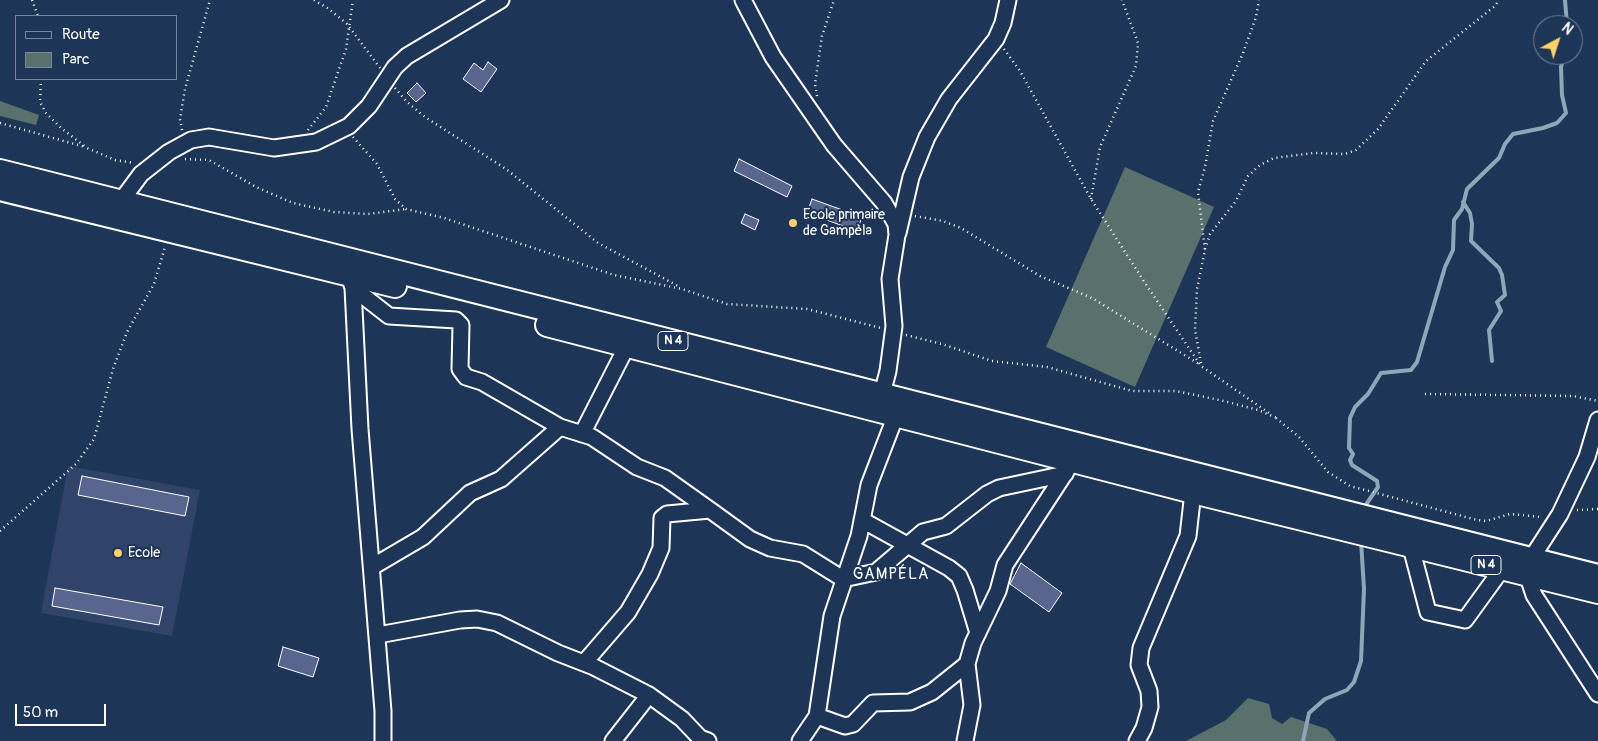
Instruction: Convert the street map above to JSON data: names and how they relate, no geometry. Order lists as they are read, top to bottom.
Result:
{
  "streets": {
    "highway": ["N 4"]
  },
  "districts": ["GAMPÉLA"],
  "places": ["Ecole primaire de Gampèla", "Ecole"],
  "legend": ["Route", "Parc"],
  "scale_bar": "50 m",
  "north": "top right"
}
